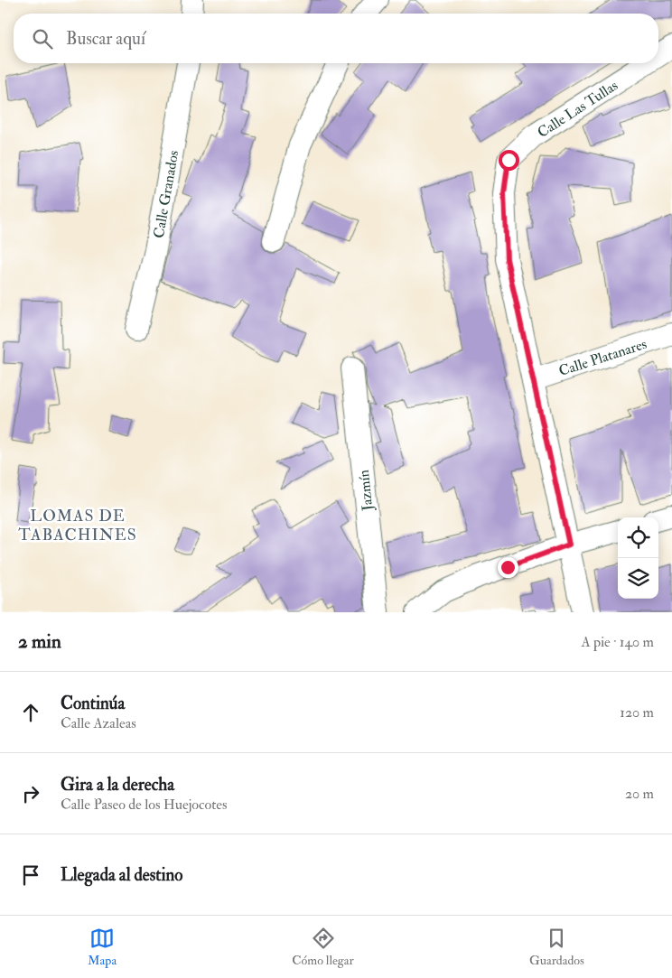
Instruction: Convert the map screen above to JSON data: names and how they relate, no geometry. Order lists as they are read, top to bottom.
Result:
{
  "streets": {
    "street": [
      "Calle Las Tullas",
      "Calle Granados",
      "Calle Platanares",
      "Jazmín"
    ]
  },
  "crossings": [
    ["Calle Las Tullas", "Calle Platanares"]
  ],
  "districts": ["LOMAS DE TABACHINES"],
  "page": {
    "search": "Buscar aquí",
    "heading": ["2 min", "A pie · 140 m"],
    "list": [
      ["Continúa", "Calle Azaleas", "120 m"],
      ["Gira a la derecha", "Calle Paseo de los Huejocotes", "20 m"],
      "Llegada al destino"
    ],
    "nav": ["Mapa", "Cómo llegar", "Guardados"]
  }
}
